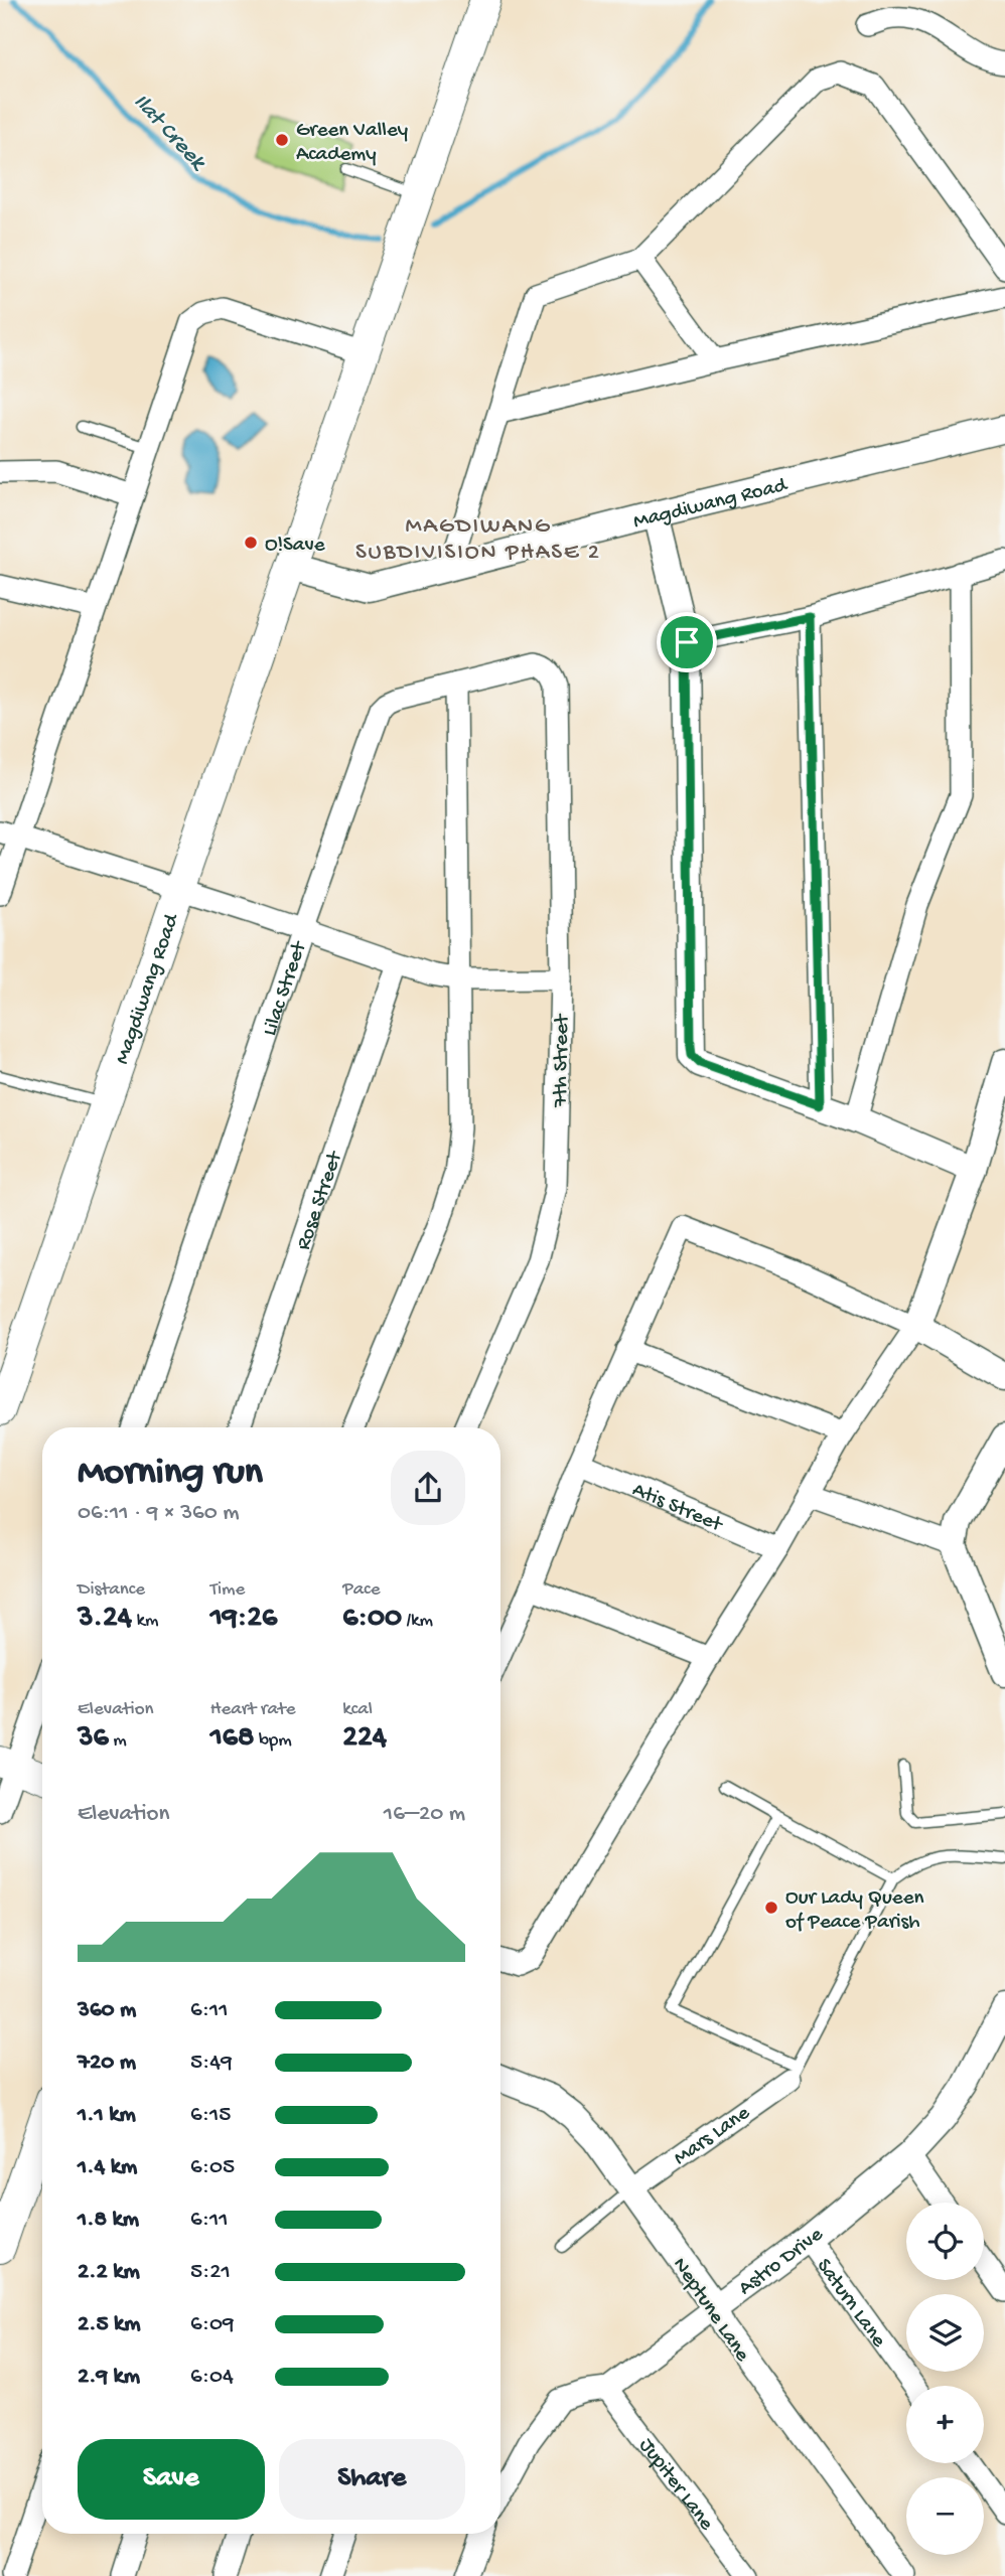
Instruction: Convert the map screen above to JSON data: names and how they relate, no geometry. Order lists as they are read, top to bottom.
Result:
{
  "streets": {
    "main road": ["Magdiwang Road"],
    "street": [
      "Lilac Street",
      "7th Street",
      "Rose Street",
      "Atis Street",
      "Mars Lane",
      "Astro Drive",
      "Saturn Lane",
      "Neptune Lane",
      "Jupiter Lane"
    ]
  },
  "crossings": [
    ["Lilac Street", "7th Street"],
    ["Mars Lane", "Neptune Lane"],
    ["Astro Drive", "Saturn Lane"],
    ["Astro Drive", "Neptune Lane"],
    ["Astro Drive", "Jupiter Lane"]
  ],
  "districts": ["MAGDIWANG SUBDIVISION PHASE 2"],
  "water": ["Ilat Creek"],
  "places": ["Green Valley Academy", "O!Save", "Our Lady Queen of Peace Parish"],
  "page": {
    "heading": ["Morning run", "06:11 · 9 × 360 m"],
    "stats": [
      ["Distance", "3.24 km"],
      ["Time", "19:26"],
      ["Pace", "6:00 /km"],
      ["Elevation", "36 m"],
      ["Heart rate", "168 bpm"],
      ["kcal", "224"]
    ],
    "chart": ["Elevation", "16–20 m"],
    "list": [
      {
        "name": "360 m",
        "note": "6:11"
      },
      {
        "name": "720 m",
        "note": "5:49"
      },
      {
        "name": "1.1 km",
        "note": "6:15"
      },
      {
        "name": "1.4 km",
        "note": "6:05"
      },
      {
        "name": "1.8 km",
        "note": "6:11"
      },
      {
        "name": "2.2 km",
        "note": "5:21"
      },
      {
        "name": "2.5 km",
        "note": "6:09"
      },
      {
        "name": "2.9 km",
        "note": "6:04"
      }
    ],
    "map_buttons": ["+", "−"],
    "buttons": ["Save", "Share"]
  }
}
